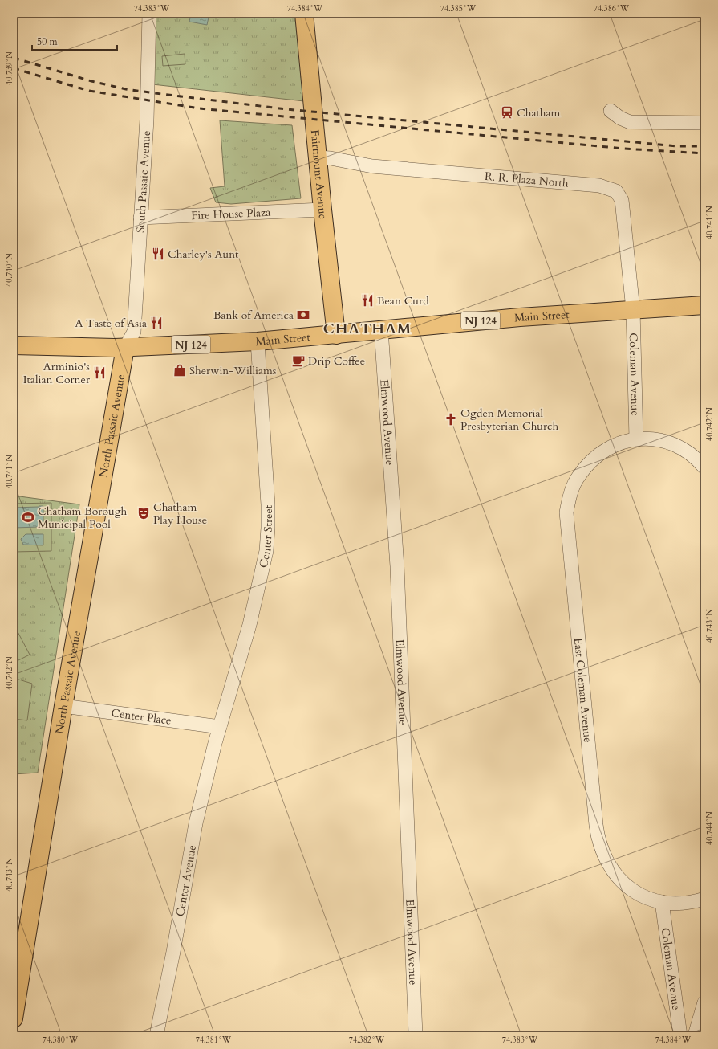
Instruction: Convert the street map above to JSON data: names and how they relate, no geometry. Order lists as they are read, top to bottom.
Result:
{
  "streets": {
    "main road": [
      "Fairmount Avenue",
      "Main Street",
      "NJ 124",
      "North Passaic Avenue"
    ],
    "street": [
      "R. R. Plaza North",
      "South Passaic Avenue",
      "Fire House Plaza",
      "Coleman Avenue",
      "Elmwood Avenue",
      "Center Street",
      "East Coleman Avenue",
      "Center Place",
      "Center Avenue"
    ]
  },
  "crossings": [
    ["Fairmount Avenue", "R. R. Plaza North"],
    ["Fairmount Avenue", "Fire House Plaza"],
    ["Fairmount Avenue", "Main Street"],
    ["R. R. Plaza North", "Main Street"],
    ["R. R. Plaza North", "Coleman Avenue"],
    ["South Passaic Avenue", "Fire House Plaza"],
    ["South Passaic Avenue", "Main Street"],
    ["South Passaic Avenue", "North Passaic Avenue"],
    ["Main Street", "Coleman Avenue"],
    ["Main Street", "Elmwood Avenue"],
    ["Main Street", "North Passaic Avenue"],
    ["Main Street", "Center Street"],
    ["Coleman Avenue", "East Coleman Avenue"],
    ["North Passaic Avenue", "Center Place"],
    ["Center Street", "Center Place"],
    ["Center Street", "Center Avenue"],
    ["Center Place", "Center Avenue"]
  ],
  "districts": ["CHATHAM"],
  "places": {
    "station": ["Chatham"],
    "restaurant": [
      "Charley's Aunt",
      "Bean Curd",
      "A Taste of Asia",
      "Arminio's Italian Corner"
    ],
    "bank": ["Bank of America"],
    "cafe": ["Drip Coffee"],
    "shop": ["Sherwin-Williams"],
    "church": ["Ogden Memorial Presbyterian Church"],
    "theatre": ["Chatham Play House"],
    "sports": ["Chatham Borough Municipal Pool"]
  },
  "scale_bar": "50 m",
  "coordinates": [
    "74.383°W",
    "74.384°W",
    "74.385°W",
    "74.386°W",
    "40.739°N",
    "40.741°N",
    "40.740°N",
    "40.742°N",
    "40.743°N",
    "40.744°N",
    "74.380°W",
    "74.381°W",
    "74.382°W"
  ]
}
